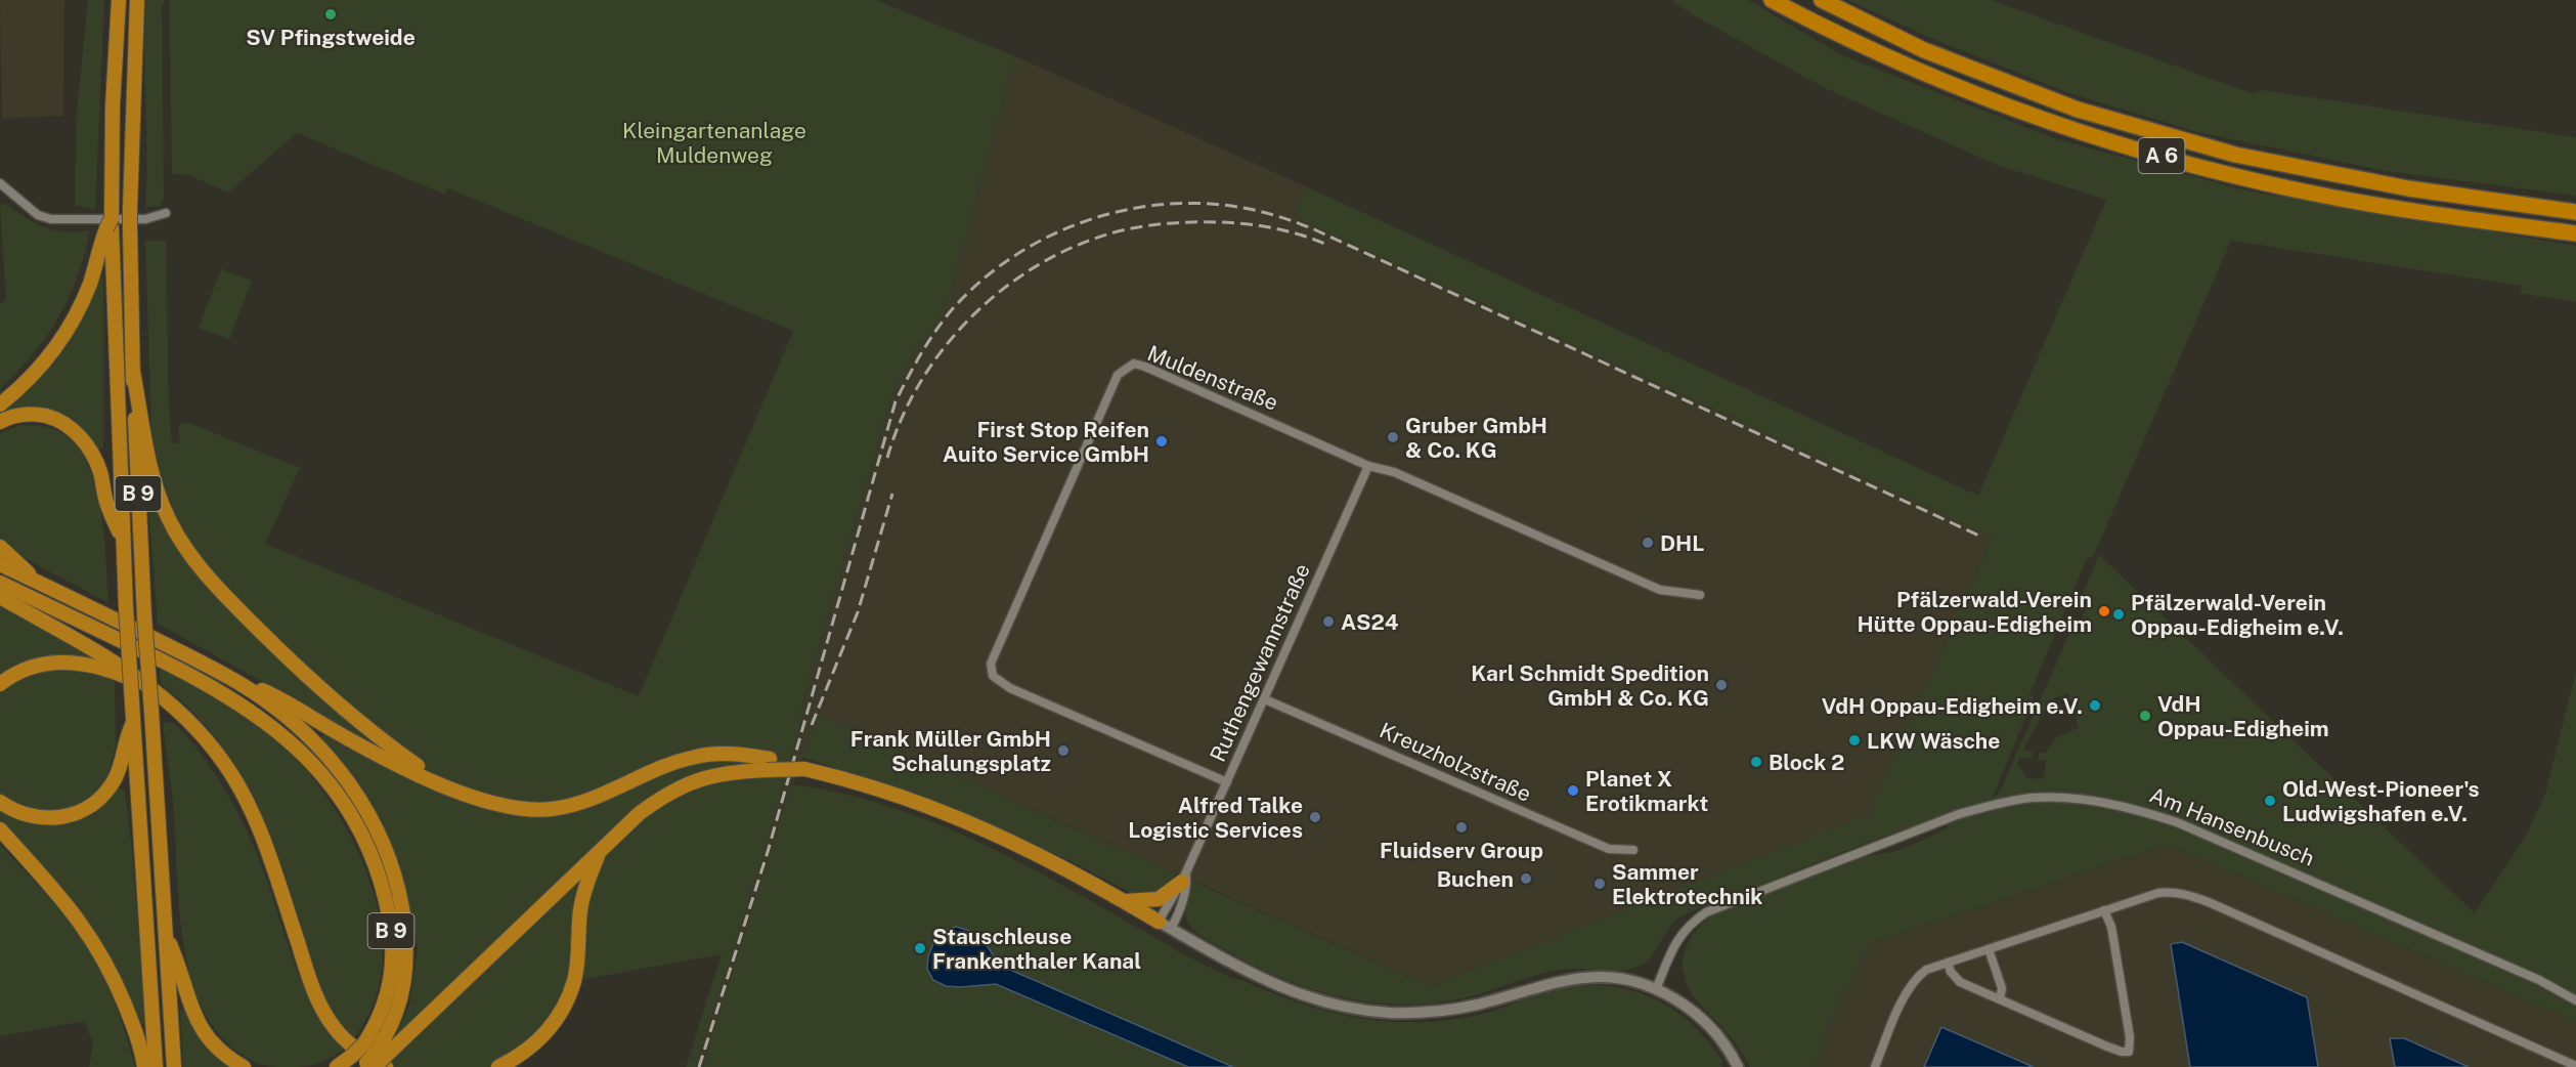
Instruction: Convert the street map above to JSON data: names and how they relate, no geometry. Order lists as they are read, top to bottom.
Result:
{
  "streets": {
    "highway": ["A 6", "B 9"],
    "street": [
      "Muldenstraße",
      "Ruthengewannstraße",
      "Kreuzholzstraße",
      "Am Hansenbusch"
    ]
  },
  "crossings": [
    ["Muldenstraße", "Ruthengewannstraße"],
    ["Ruthengewannstraße", "Kreuzholzstraße"]
  ],
  "parks": ["Kleingartenanlage Muldenweg"],
  "places": [
    "SV Pfingstweide",
    "Gruber GmbH & Co. KG",
    "First Stop Reifen Auito Service GmbH",
    "DHL",
    "Pfälzerwald-Verein Hütte Oppau-Edigheim",
    "Pfälzerwald-Verein Oppau-Edigheim e.V.",
    "AS24",
    "Karl Schmidt Spedition GmbH & Co. KG",
    "VdH Oppau-Edigheim e.V.",
    "VdH Oppau-Edigheim",
    "LKW Wäsche",
    "Frank Müller GmbH Schalungsplatz",
    "Block 2",
    "Planet X Erotikmarkt",
    "Old-West-Pioneer's Ludwigshafen e.V.",
    "Alfred Talke Logistic Services",
    "Fluidserv Group",
    "Buchen",
    "Sammer Elektrotechnik",
    "Stauschleuse Frankenthaler Kanal"
  ]
}
